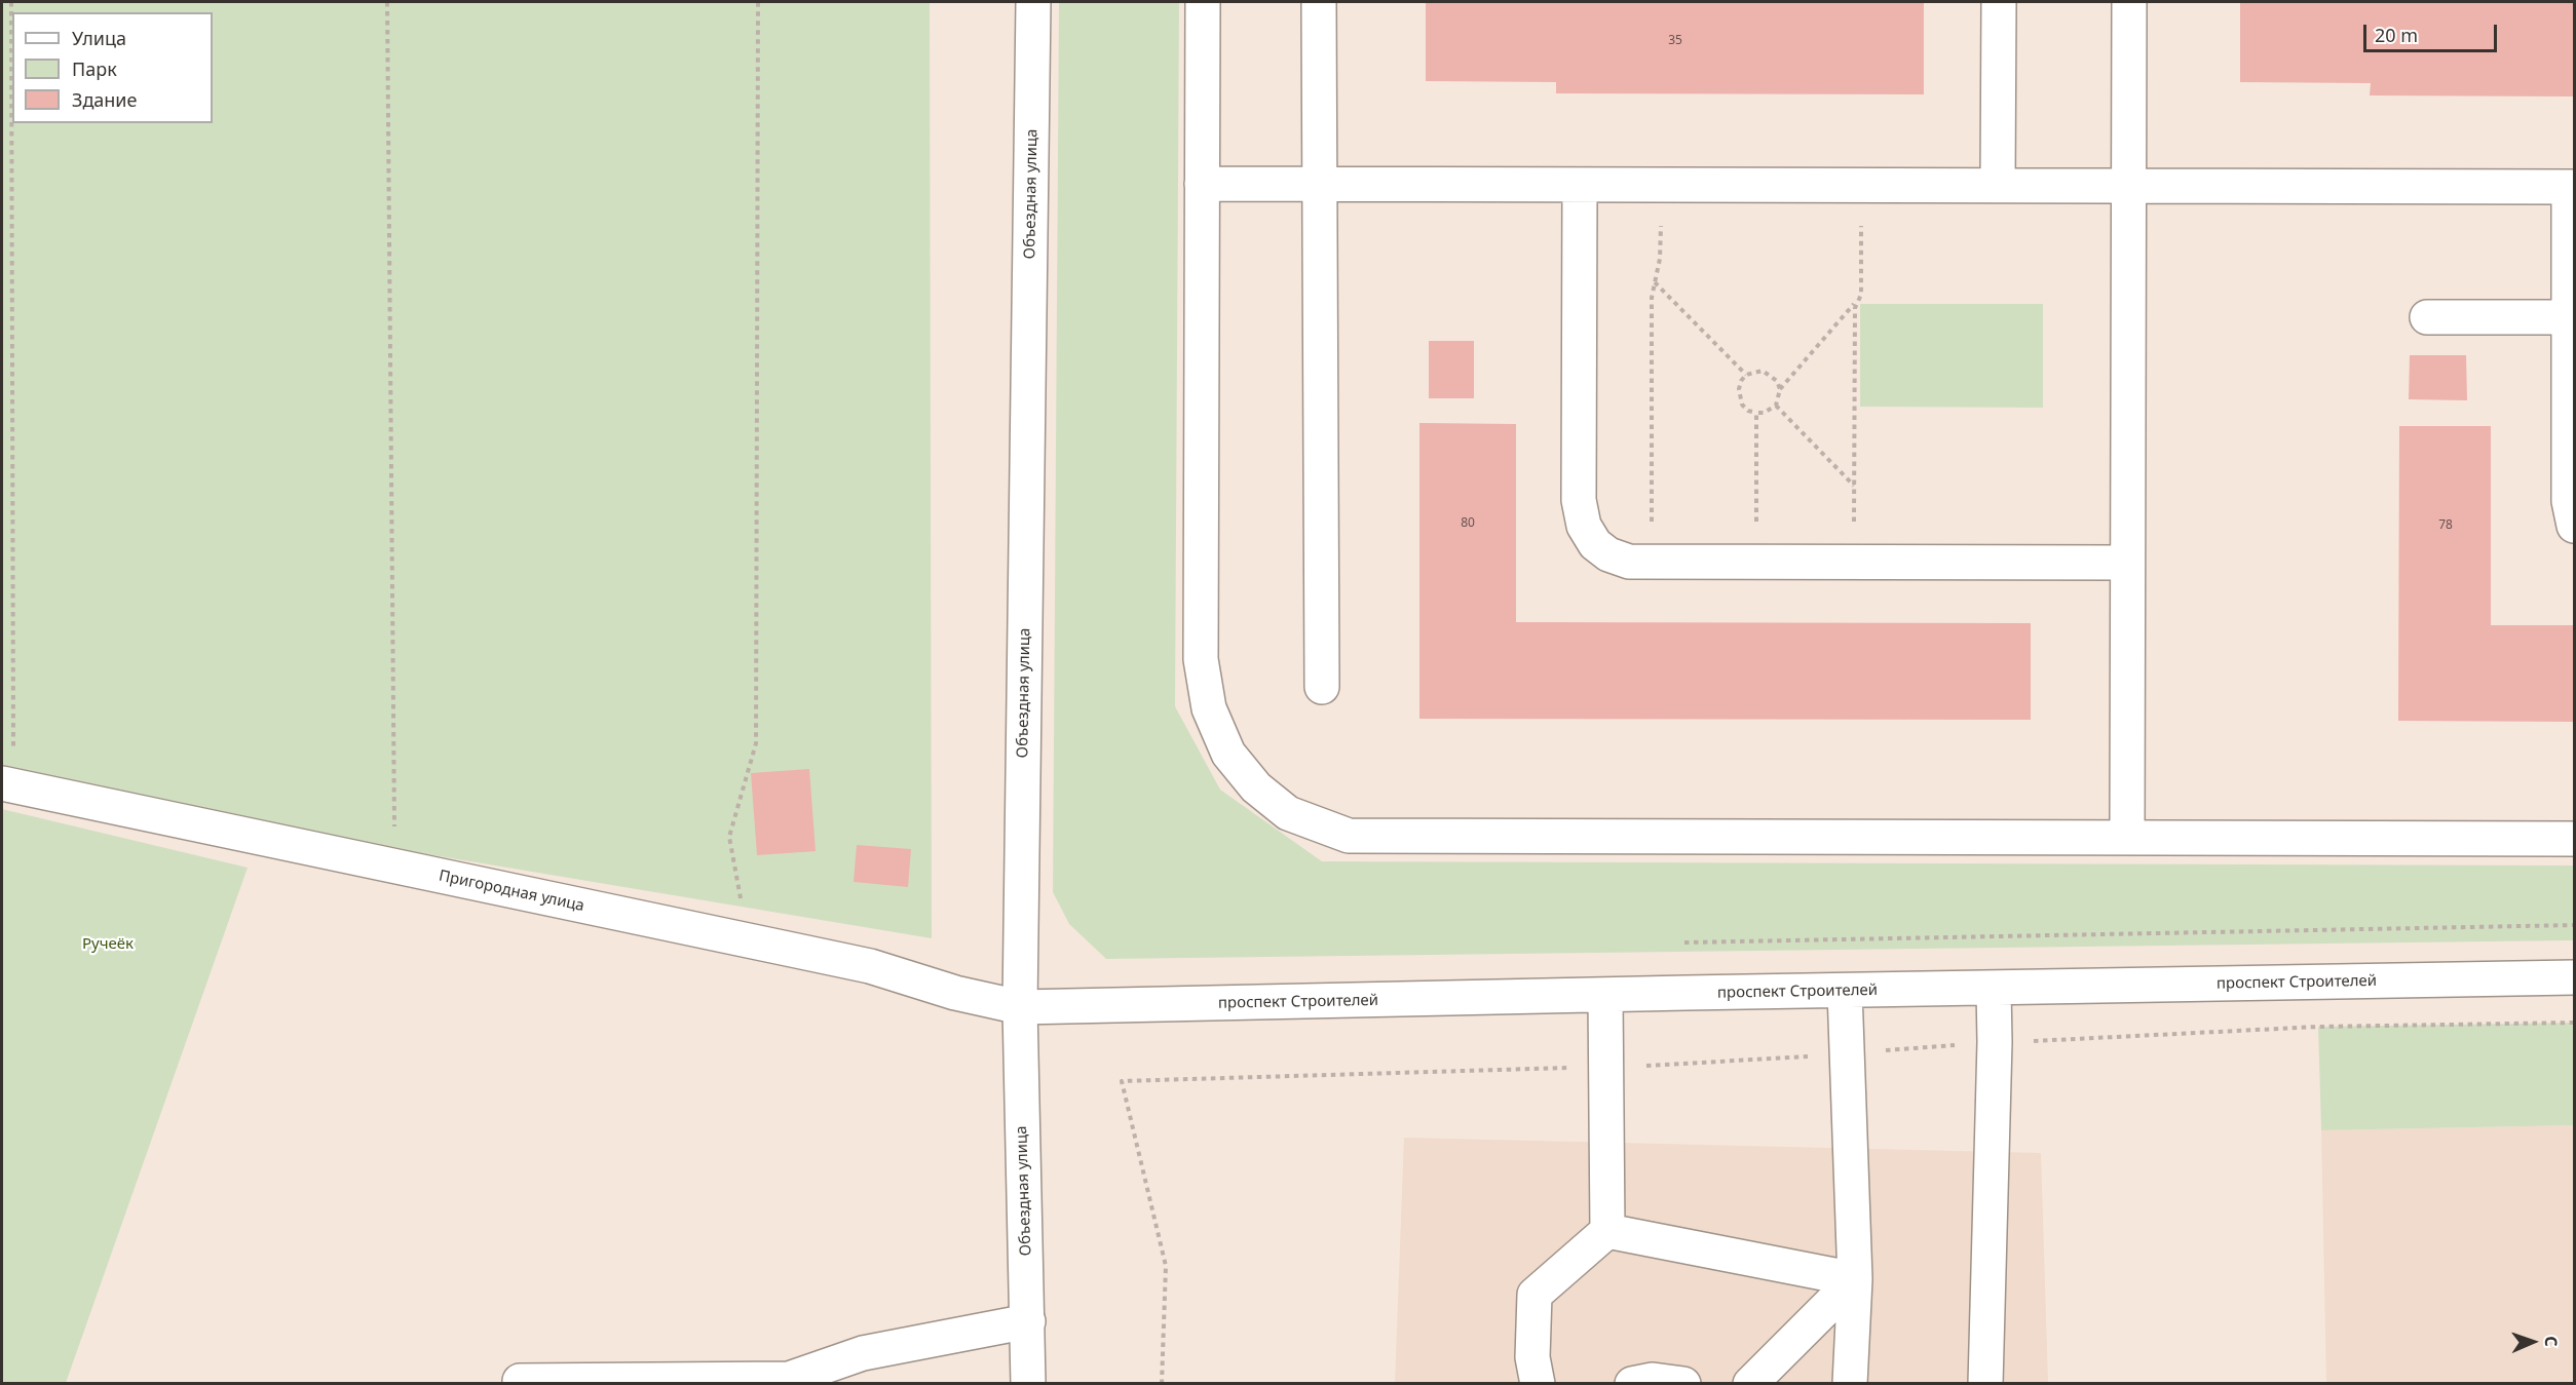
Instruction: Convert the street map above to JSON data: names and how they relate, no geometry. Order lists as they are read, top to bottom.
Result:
{
  "streets": {
    "street": ["Объездная улица", "Пригородная улица", "проспект Строителей"]
  },
  "crossings": [
    ["Объездная улица", "Пригородная улица"],
    ["Объездная улица", "проспект Строителей"],
    ["Пригородная улица", "проспект Строителей"]
  ],
  "parks": ["Ручеёк"],
  "house_numbers": ["35", "80", "78"],
  "legend": ["Улица", "Парк", "Здание"],
  "scale_bar": "20 m",
  "north": "right"
}
